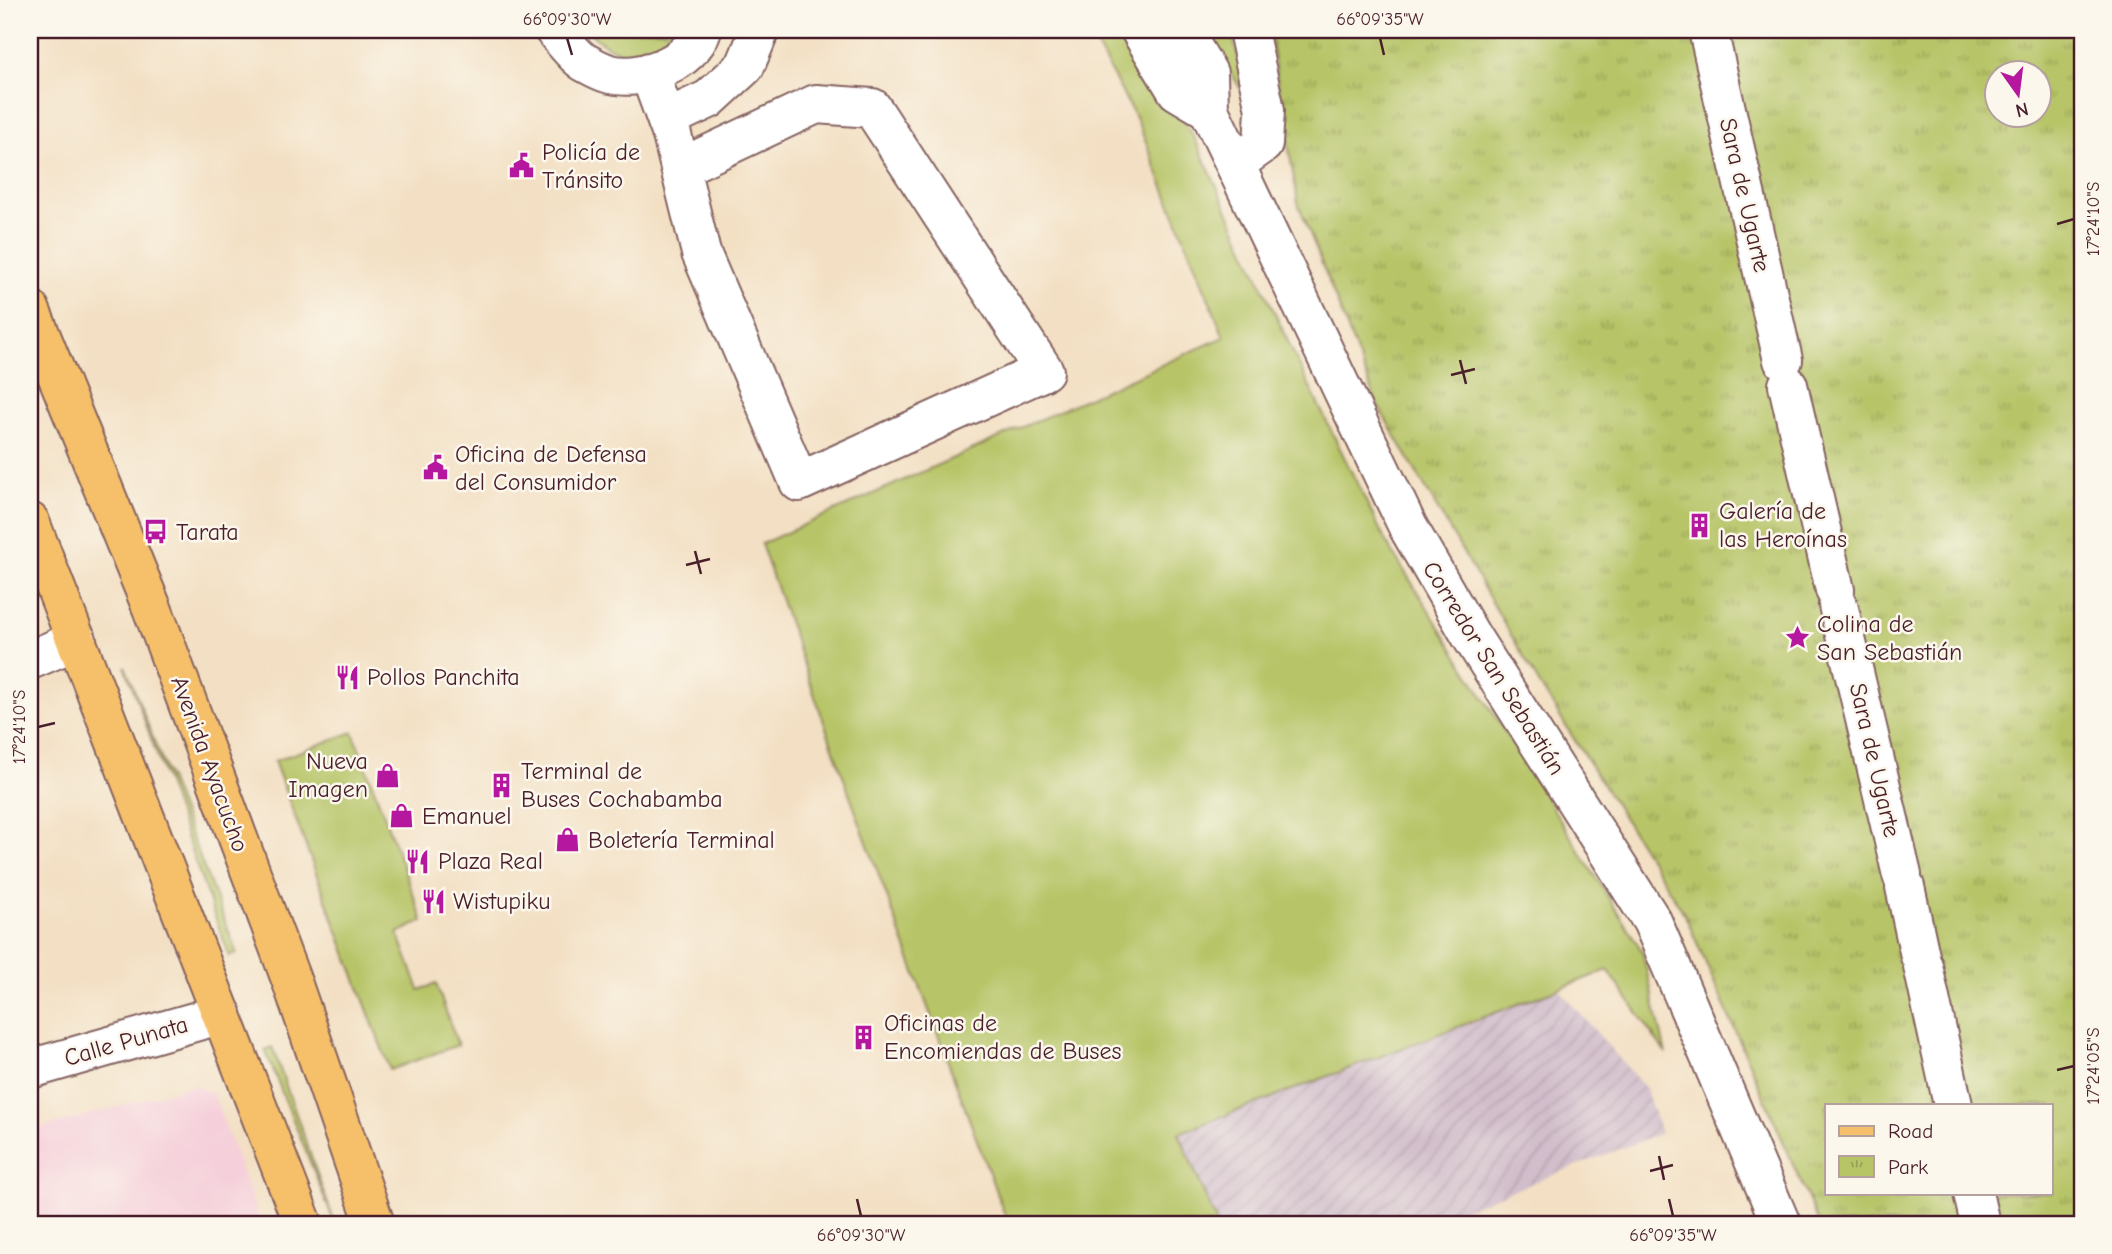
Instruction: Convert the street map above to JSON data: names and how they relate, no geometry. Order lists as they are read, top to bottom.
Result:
{
  "streets": {
    "main road": ["Avenida Ayacucho"],
    "street": ["Sara de Ugarte", "Corredor San Sebastián", "Calle Punata"]
  },
  "places": {
    "public building": ["Policía de Tránsito", "Oficina de Defensa del Consumidor"],
    "building": ["Galería de las Heroínas", "Terminal de Buses Cochabamba", "Oficinas de Encomiendas de Buses"],
    "bus stop": ["Tarata"],
    "place": ["Colina de San Sebastián"],
    "restaurant": ["Pollos Panchita", "Plaza Real", "Wistupiku"],
    "shop": ["Nueva Imagen", "Emanuel", "Boletería Terminal"]
  },
  "legend": ["Road", "Park"],
  "north": "bottom",
  "coordinates": [
    "66°09'30\"W",
    "66°09'35\"W",
    "17°24'10\"S",
    "17°24'05\"S"
  ]
}
